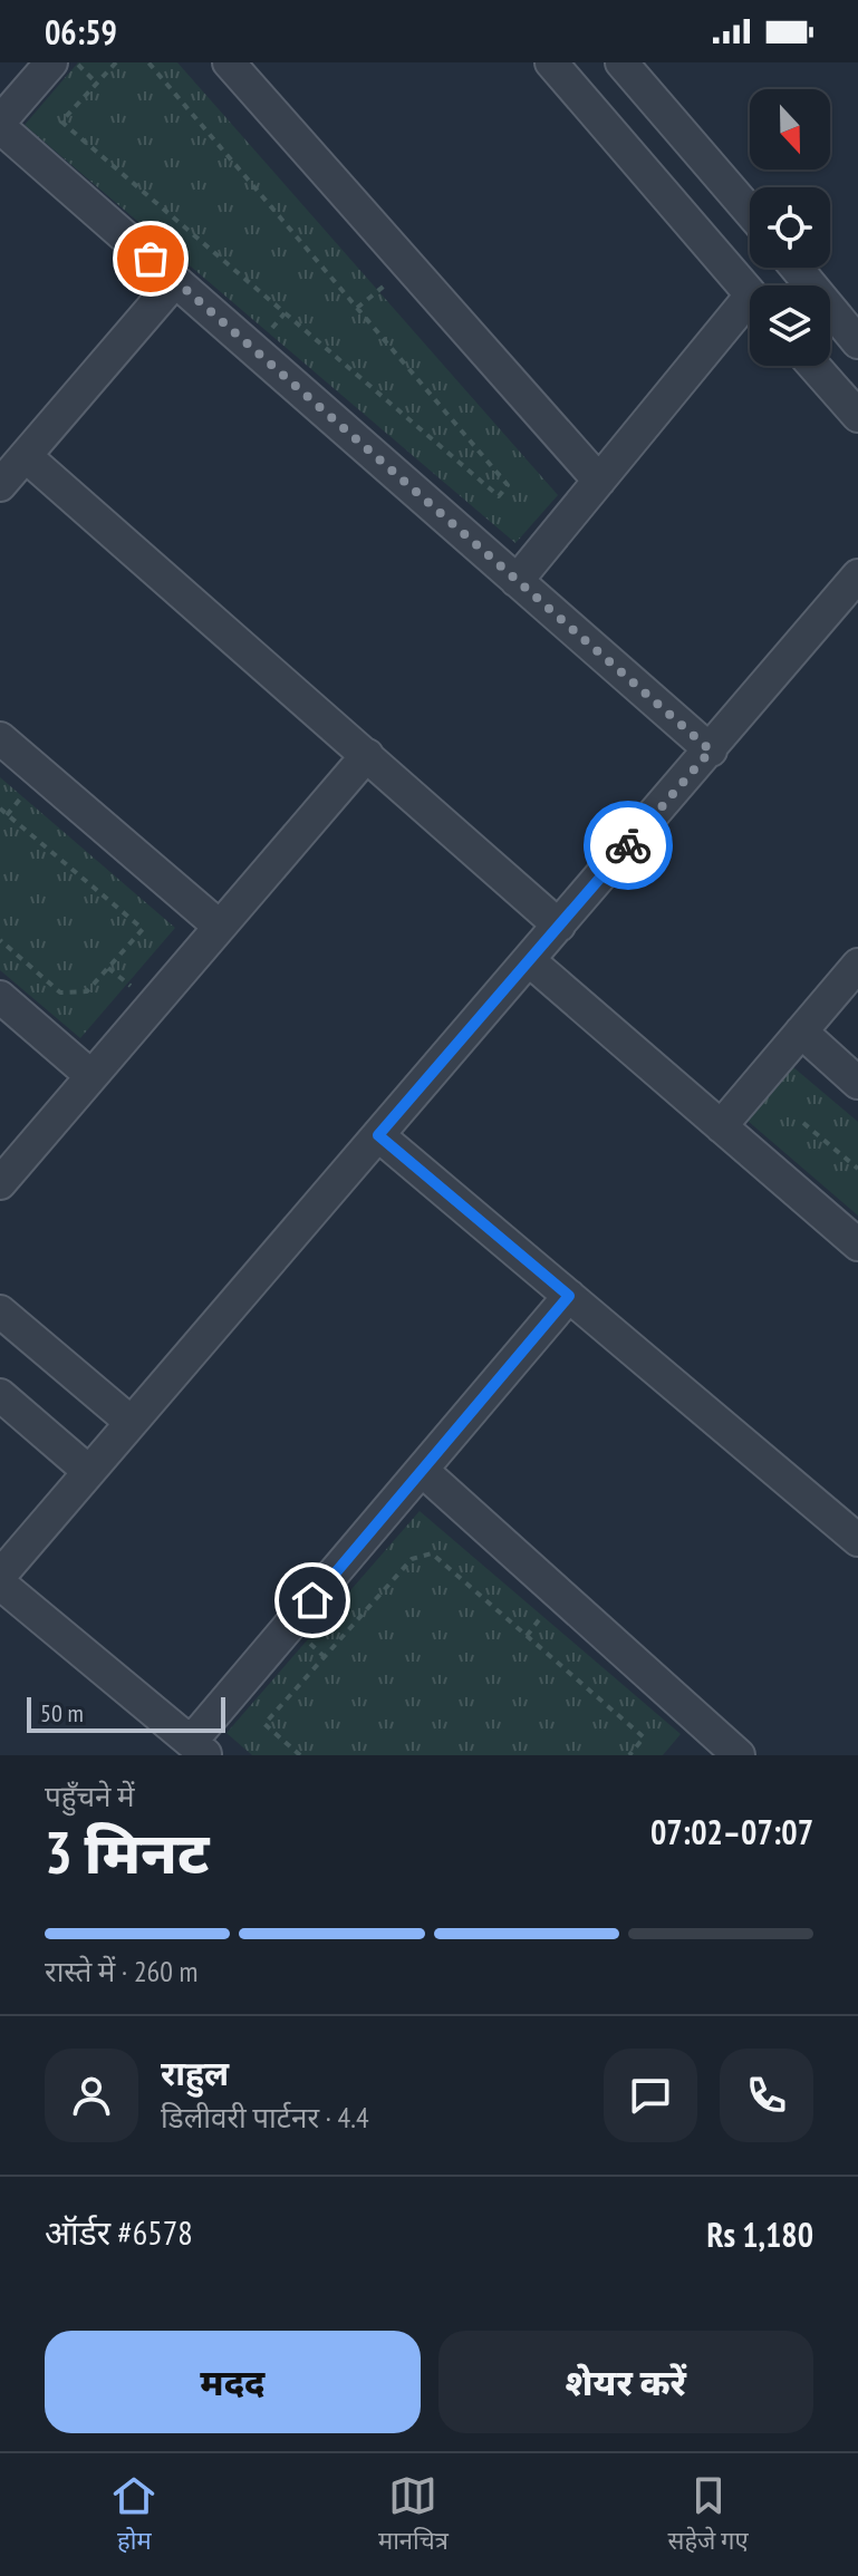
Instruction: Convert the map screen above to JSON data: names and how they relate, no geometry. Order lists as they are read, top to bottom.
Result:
{
  "scale_bar": "50 m",
  "north": "bottom",
  "page": {
    "status": "06:59",
    "scale": "50 m",
    "heading": ["3 मिनट", "पहुँचने में", "07:02–07:07"],
    "panel": [
      "राहुल",
      "डिलीवरी पार्टनर · 4.4",
      "ऑर्डर #6578",
      "Rs 1,180"
    ],
    "bar": "रास्ते में · 260 m",
    "buttons": ["मदद", "शेयर करें"],
    "tabs": ["होम", "मानचित्र", "सहेजे गए"]
  }
}
